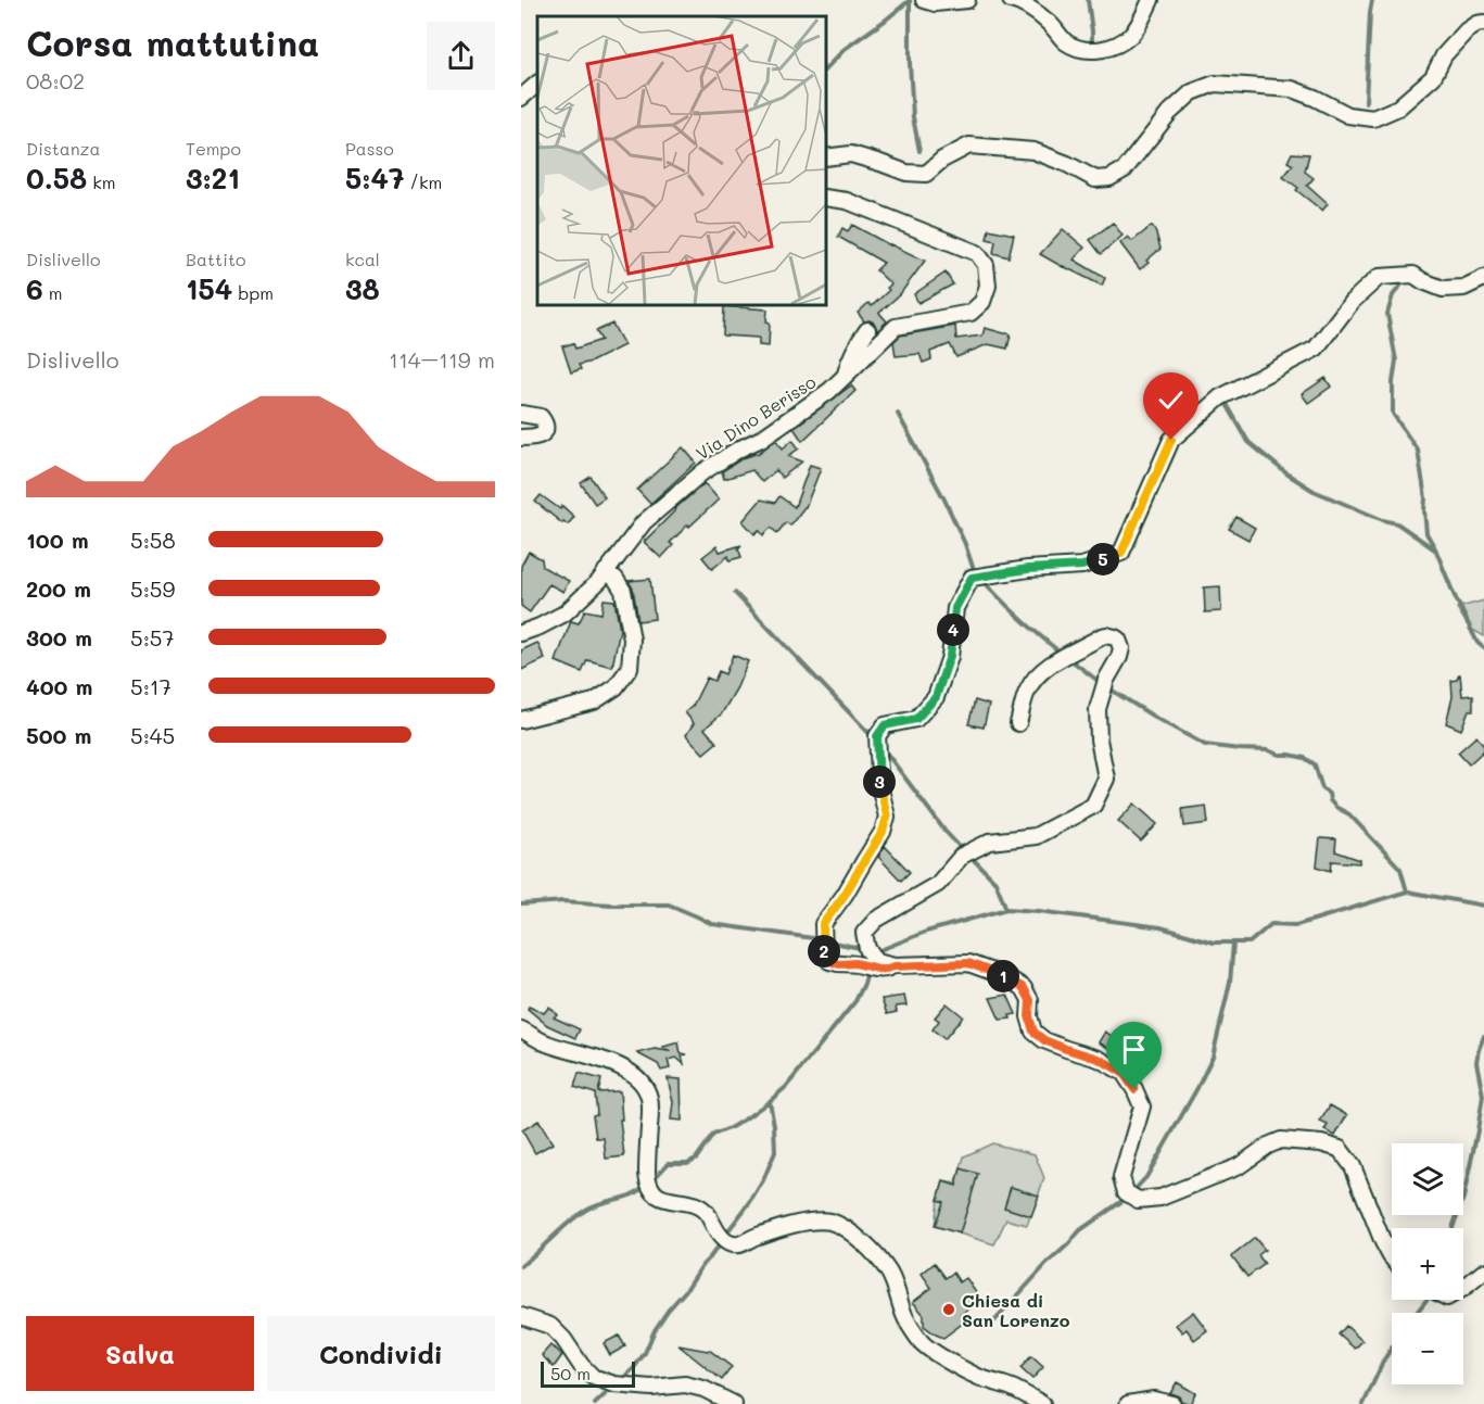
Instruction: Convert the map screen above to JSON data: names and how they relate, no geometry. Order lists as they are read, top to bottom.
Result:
{
  "streets": {
    "street": ["Via Dino Berisso"]
  },
  "places": ["Chiesa di San Lorenzo"],
  "scale_bar": "50 m",
  "page": {
    "heading": ["Corsa mattutina", "08:02"],
    "stats": [
      ["Distanza", "0.58 km"],
      ["Tempo", "3:21"],
      ["Passo", "5:47 /km"],
      ["Dislivello", "6 m"],
      ["Battito", "154 bpm"],
      ["kcal", "38"]
    ],
    "chart": ["Dislivello", "114–119 m"],
    "list": [
      {
        "name": "100 m",
        "note": "5:58"
      },
      {
        "name": "200 m",
        "note": "5:59"
      },
      {
        "name": "300 m",
        "note": "5:57"
      },
      {
        "name": "400 m",
        "note": "5:17"
      },
      {
        "name": "500 m",
        "note": "5:45"
      }
    ],
    "pins": [
      "5",
      "4",
      "3",
      "2",
      "1"
    ],
    "map_buttons": ["+", "−"],
    "buttons": ["Salva", "Condividi"],
    "scale": "50 m"
  }
}
